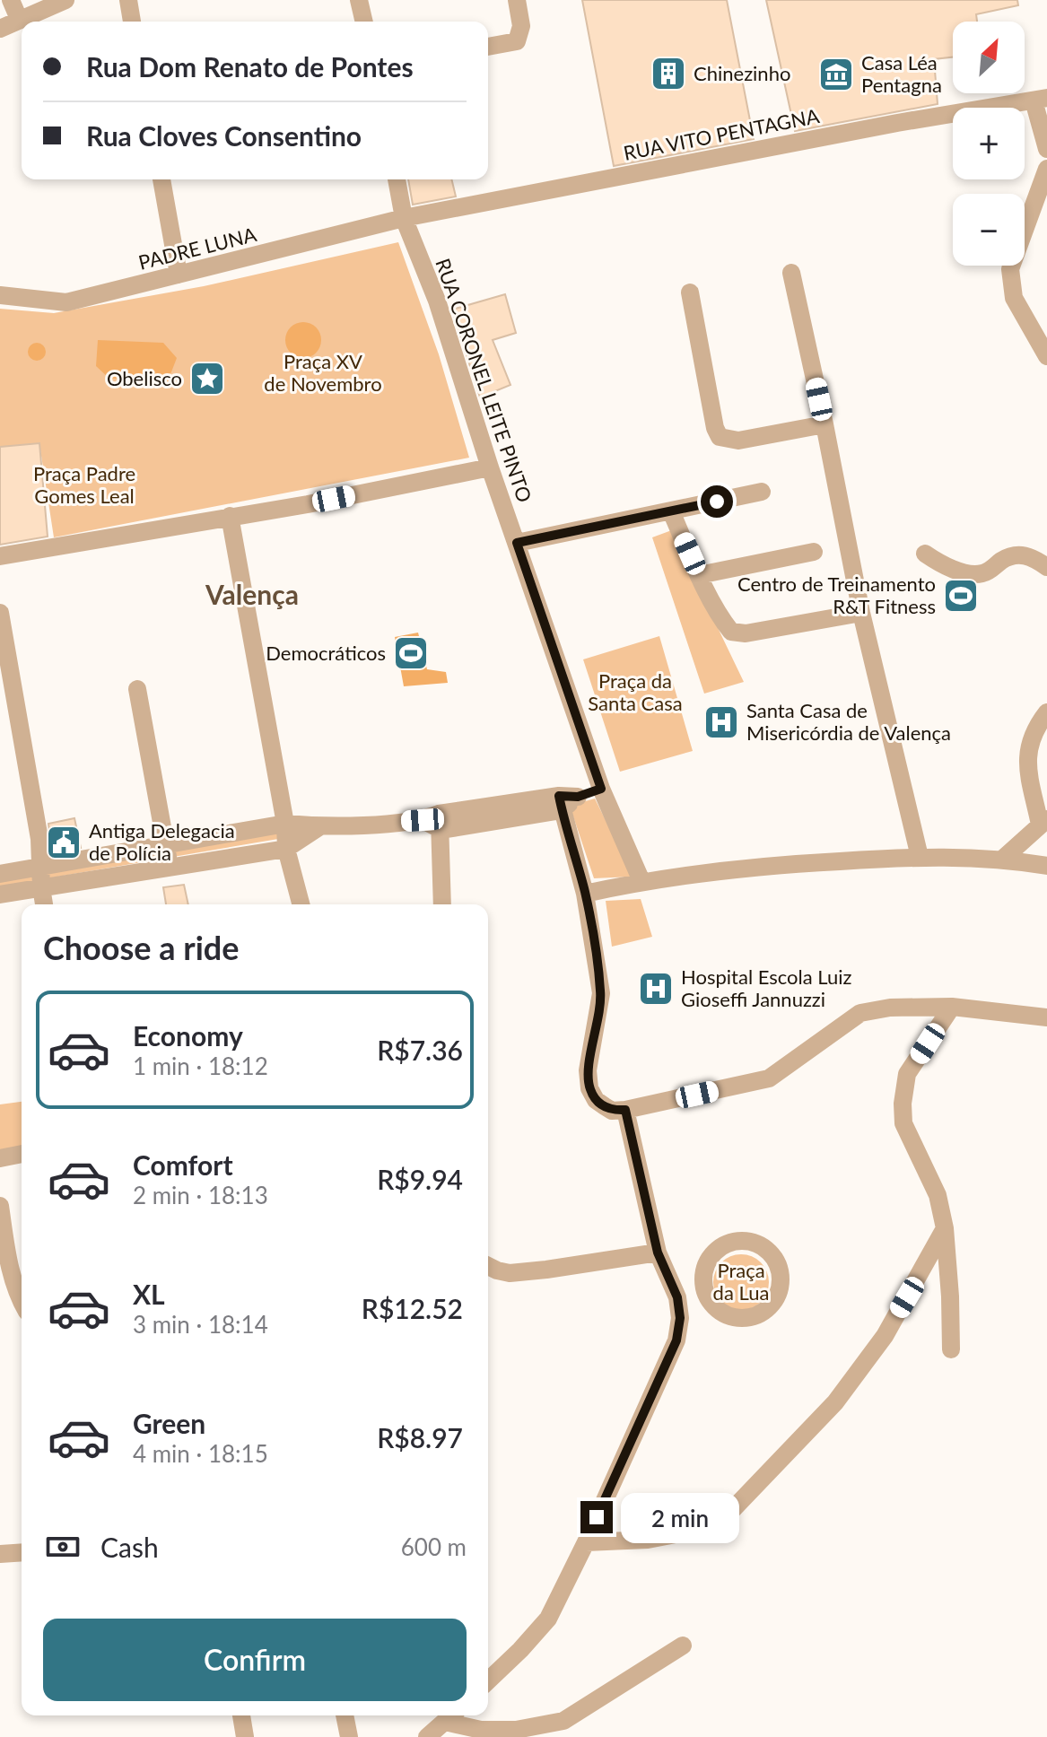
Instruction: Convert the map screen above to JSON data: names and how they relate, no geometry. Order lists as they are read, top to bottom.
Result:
{
  "streets": {
    "street": ["RUA VITO PENTAGNA", "PADRE LUNA", "RUA CORONEL LEITE PINTO"]
  },
  "crossings": [
    ["RUA VITO PENTAGNA", "PADRE LUNA"],
    ["RUA VITO PENTAGNA", "RUA CORONEL LEITE PINTO"],
    ["PADRE LUNA", "RUA CORONEL LEITE PINTO"]
  ],
  "districts": ["Valença"],
  "parks": [
    "Praça XV de Novembro",
    "Praça Padre Gomes Leal",
    "Praça da Santa Casa",
    "Praça da Lua"
  ],
  "places": {
    "building": ["Chinezinho"],
    "museum": ["Casa Léa Pentagna"],
    "place": ["Obelisco"],
    "sports": ["Centro de Treinamento R&T Fitness", "Democráticos"],
    "hospital": ["Santa Casa de Misericórdia de Valença", "Hospital Escola Luiz Gioseffi Jannuzzi"],
    "public building": ["Antiga Delegacia de Polícia"]
  },
  "north": "top right",
  "page": {
    "map_buttons": ["+", "−"],
    "banner": ["Rua Dom Renato de Pontes", "Rua Cloves Consentino"],
    "heading": "Choose a ride",
    "list": [
      {
        "name": "Economy",
        "note": "1 min · 18:12",
        "value": "R$7.36"
      },
      {
        "name": "Comfort",
        "note": "2 min · 18:13",
        "value": "R$9.94"
      },
      {
        "name": "XL",
        "note": "3 min · 18:14",
        "value": "R$12.52"
      },
      {
        "name": "Green",
        "note": "4 min · 18:15",
        "value": "R$8.97"
      }
    ],
    "bubble": "2 min",
    "pay": ["Cash", "600 m"],
    "buttons": "Confirm"
  }
}
